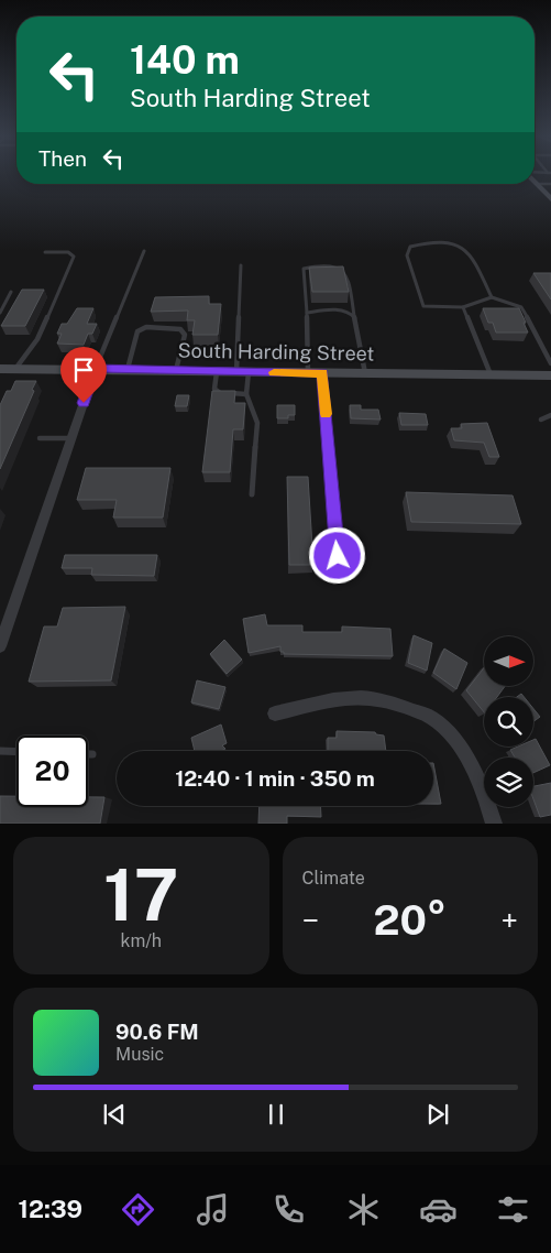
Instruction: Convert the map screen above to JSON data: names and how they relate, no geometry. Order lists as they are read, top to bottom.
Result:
{
  "streets": {
    "street": ["South Harding Street"]
  },
  "north": "right",
  "page": {
    "turn": ["140 m", "South Harding Street"],
    "then": "Then",
    "limit": "20",
    "trip": "12:40 · 1 min · 350 m",
    "tile": [
      ["17", "km/h"],
      "Climate"
    ],
    "heat": ["−", "20°", "+"],
    "song": ["90.6 FM", "Music"],
    "tabs": "12:39"
  }
}
